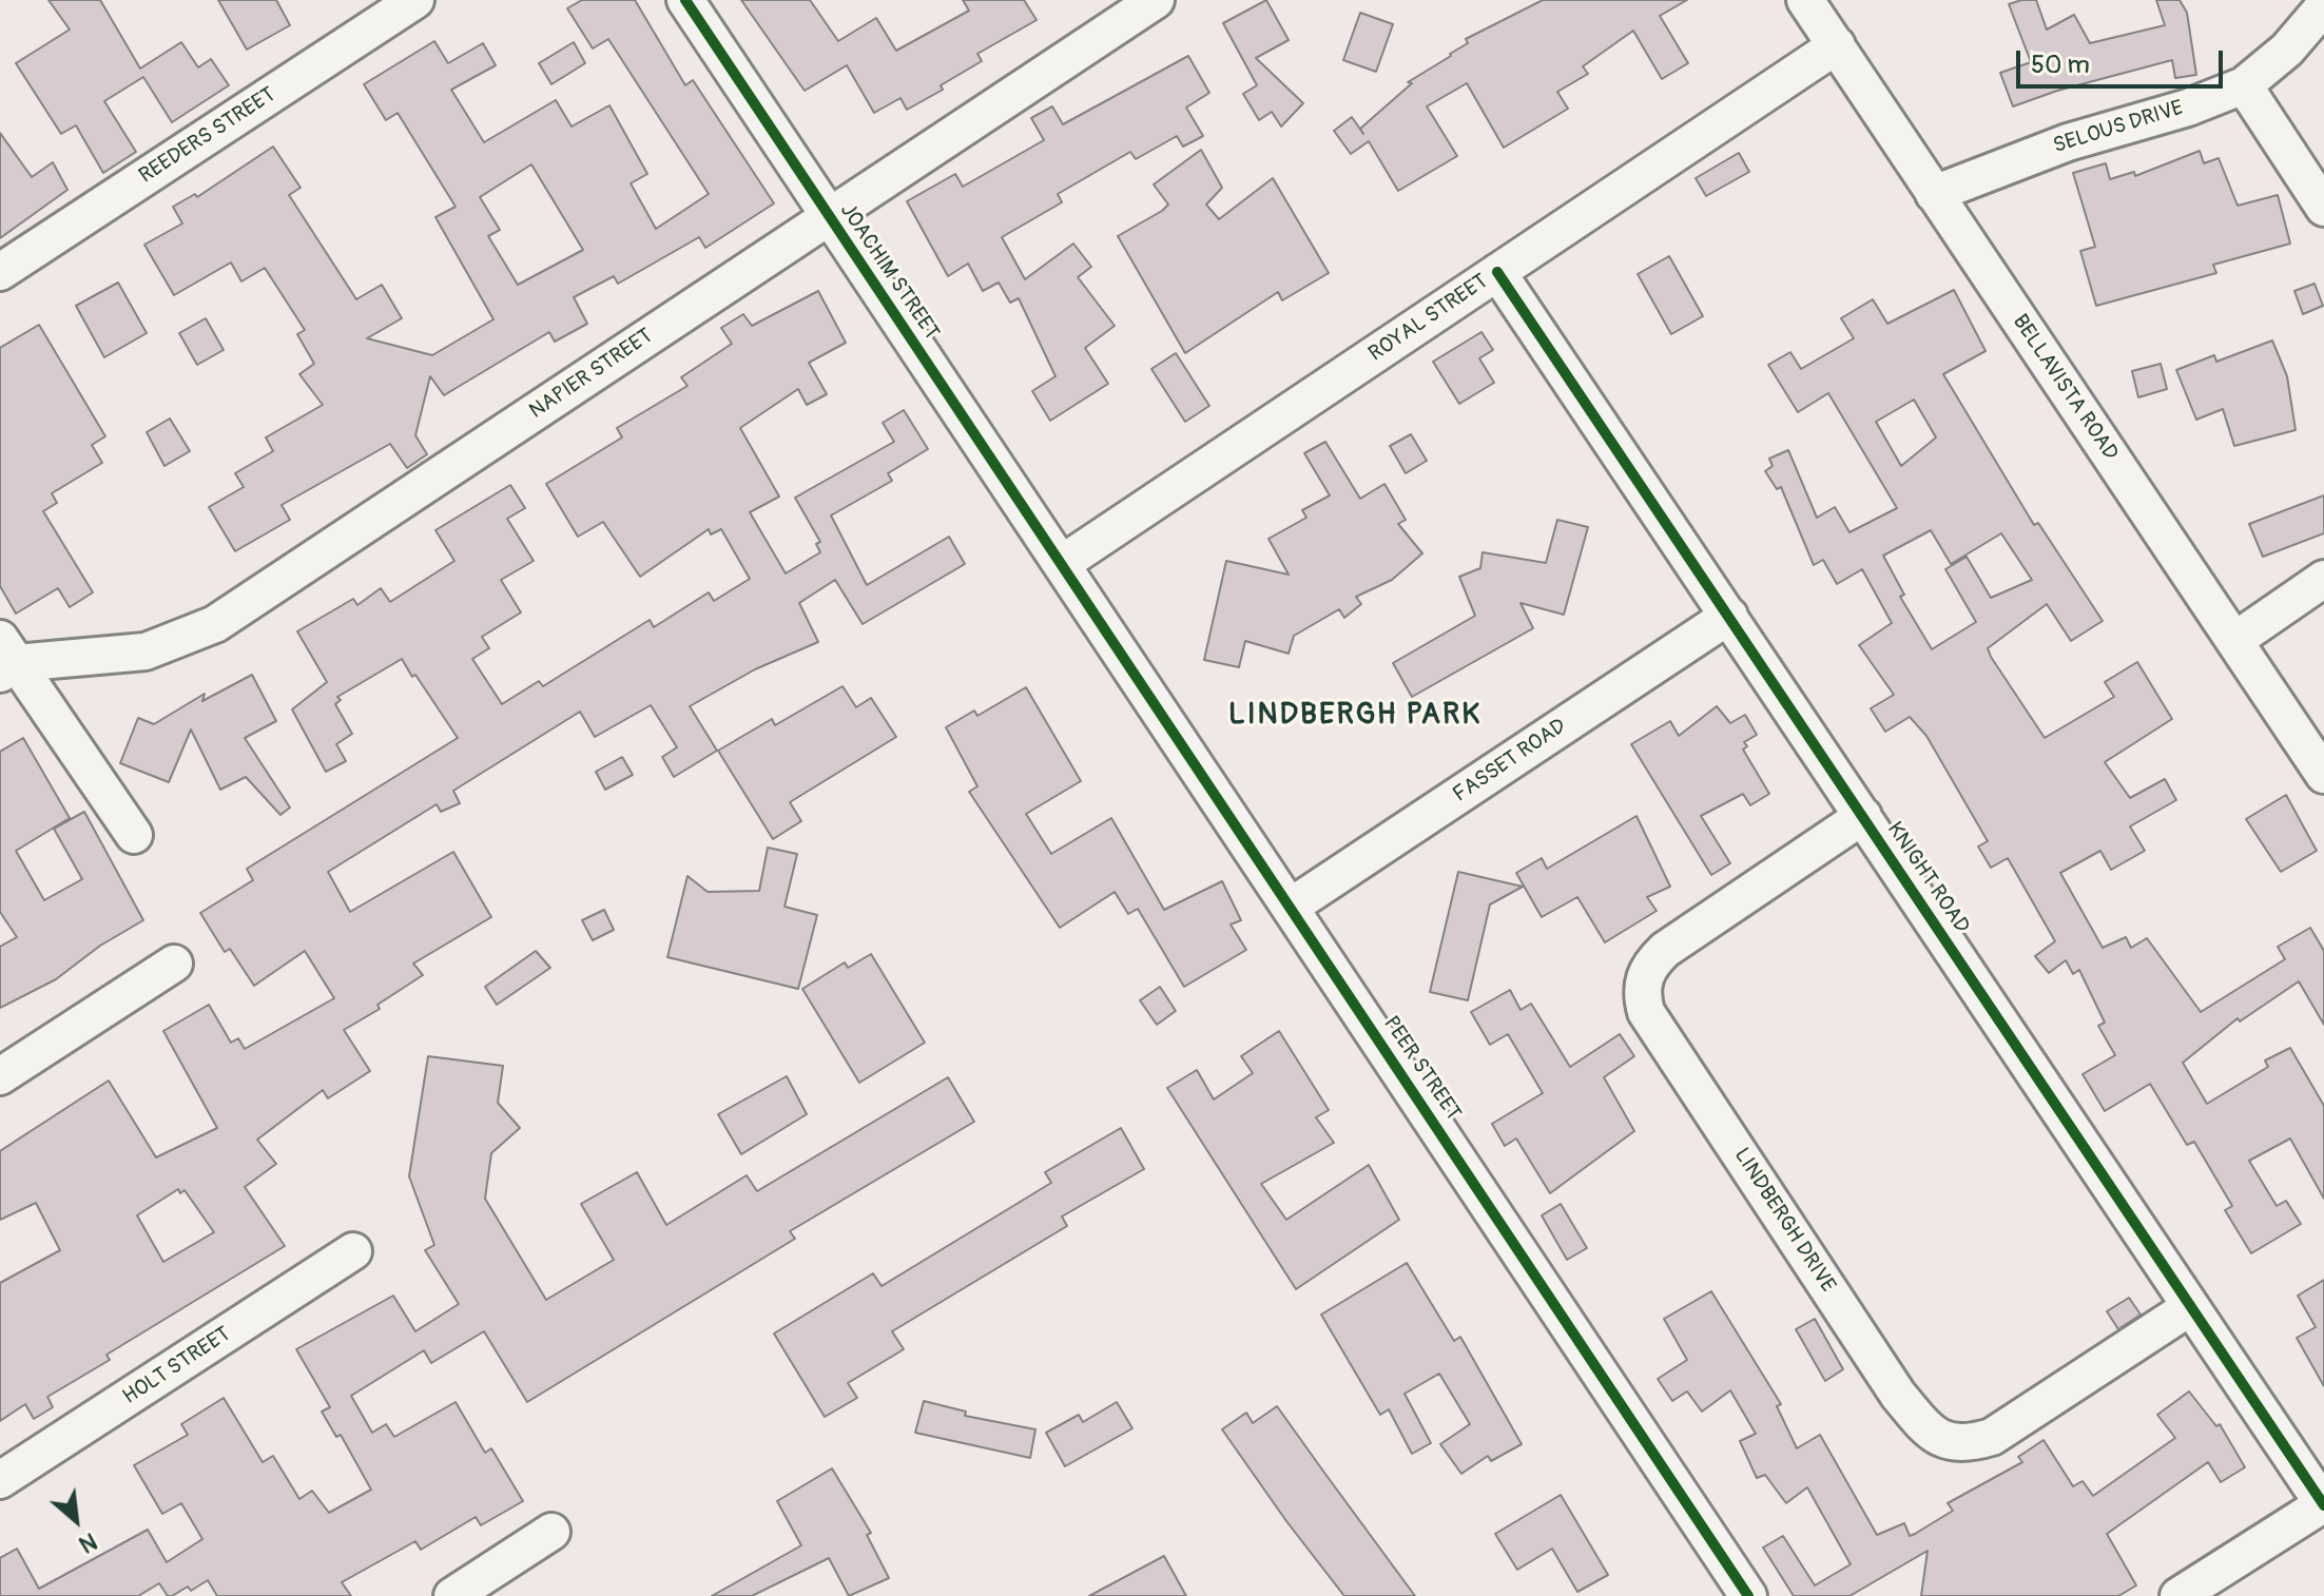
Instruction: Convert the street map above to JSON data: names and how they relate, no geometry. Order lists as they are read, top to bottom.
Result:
{
  "streets": {
    "street": [
      "SELOUS DRIVE",
      "REEDERS STREET",
      "JOACHIM STREET",
      "ROYAL STREET",
      "NAPIER STREET",
      "BELLAVISTA ROAD",
      "FASSET ROAD",
      "KNIGHT ROAD",
      "PEER STREET",
      "LINDBERGH DRIVE",
      "HOLT STREET"
    ]
  },
  "crossings": [
    ["SELOUS DRIVE", "BELLAVISTA ROAD"],
    ["JOACHIM STREET", "ROYAL STREET"],
    ["JOACHIM STREET", "NAPIER STREET"],
    ["JOACHIM STREET", "PEER STREET"],
    ["ROYAL STREET", "BELLAVISTA ROAD"],
    ["ROYAL STREET", "KNIGHT ROAD"],
    ["ROYAL STREET", "PEER STREET"],
    ["FASSET ROAD", "KNIGHT ROAD"],
    ["FASSET ROAD", "PEER STREET"],
    ["KNIGHT ROAD", "LINDBERGH DRIVE"]
  ],
  "districts": ["LINDBERGH PARK"],
  "scale_bar": "50 m",
  "north": "bottom right"
}
